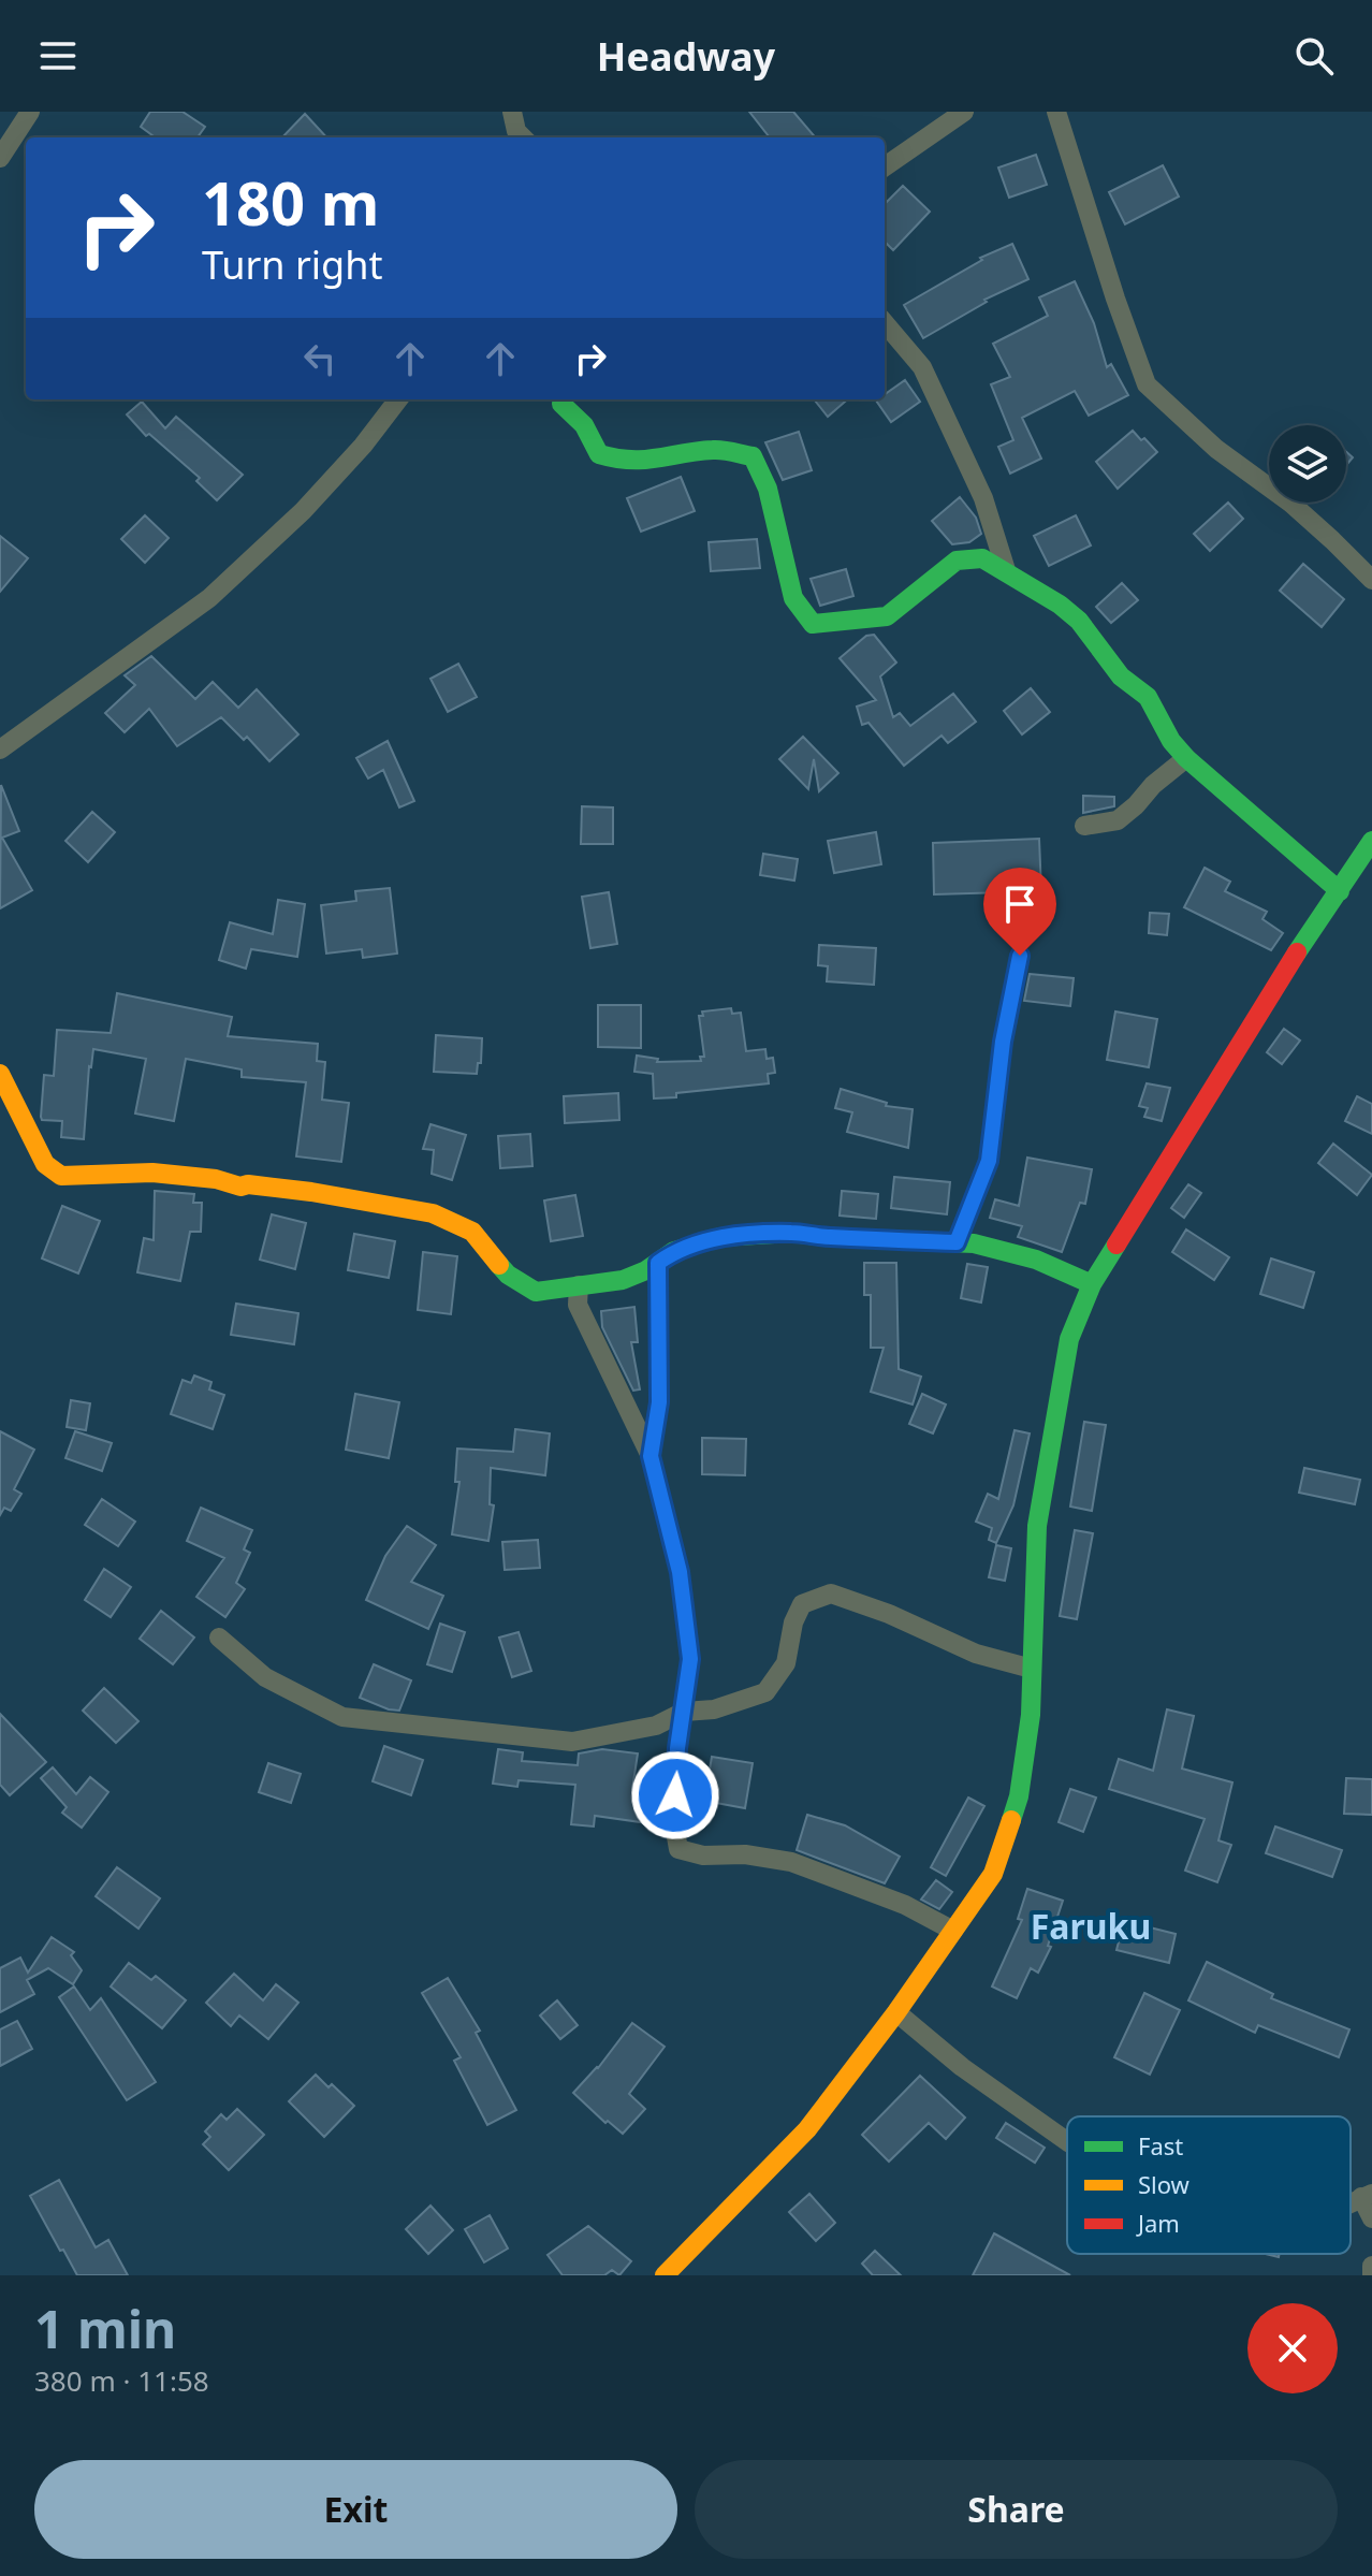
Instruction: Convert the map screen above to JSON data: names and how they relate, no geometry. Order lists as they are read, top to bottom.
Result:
{
  "districts": ["Faruku"],
  "legend": ["Fast", "Slow", "Jam"],
  "page": {
    "header": "Headway",
    "turn": ["180 m", "Turn right"],
    "heading": ["1 min", "380 m · 11:58"],
    "buttons": ["Exit", "Share"]
  }
}
